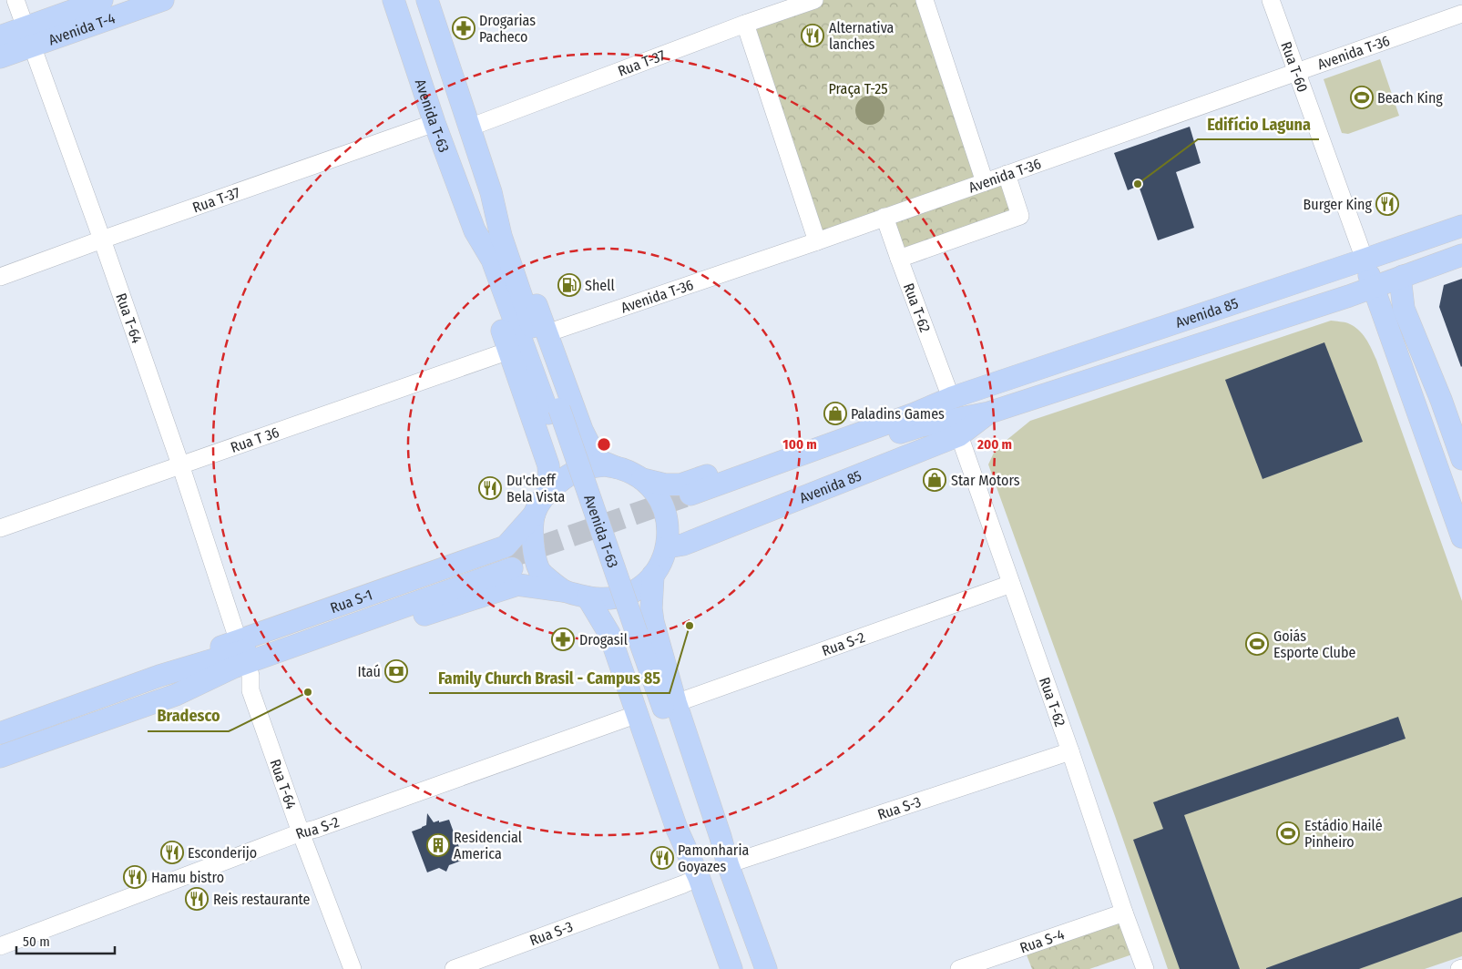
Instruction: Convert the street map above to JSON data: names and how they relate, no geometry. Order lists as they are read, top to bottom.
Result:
{
  "streets": {
    "main road": [
      "Avenida T-4",
      "Rua T-60",
      "Avenida T-63",
      "Avenida 85",
      "Rua S-1"
    ],
    "street": [
      "Avenida T-36",
      "Rua T-37",
      "Rua T-62",
      "Rua T-64",
      "Rua T 36",
      "Rua S-2",
      "Rua S-3",
      "Rua S-4"
    ]
  },
  "crossings": [
    ["Avenida T-4", "Rua T-64"],
    ["Avenida T-36", "Rua T-60"],
    ["Avenida T-36", "Avenida T-63"],
    ["Avenida T-36", "Rua T-62"],
    ["Rua T-37", "Avenida T-63"],
    ["Rua T-37", "Rua T-64"],
    ["Rua T-60", "Avenida 85"],
    ["Avenida T-63", "Avenida 85"],
    ["Avenida T-63", "Rua T 36"],
    ["Avenida T-63", "Rua S-1"],
    ["Avenida T-63", "Rua S-2"],
    ["Avenida T-63", "Rua S-3"],
    ["Rua T-62", "Avenida 85"],
    ["Rua T-62", "Rua S-2"],
    ["Rua T-62", "Rua S-3"],
    ["Rua T-62", "Rua S-4"],
    ["Avenida 85", "Rua S-1"],
    ["Rua T-64", "Rua T 36"],
    ["Rua T-64", "Rua S-1"],
    ["Rua T-64", "Rua S-2"]
  ],
  "parks": ["Praça T-25"],
  "places": {
    "pharmacy": ["Drogarias Pacheco", "Drogasil"],
    "restaurant": [
      "Alternativa lanches",
      "Burger King",
      "Du'cheff Bela Vista",
      "Esconderijo",
      "Pamonharia Goyazes",
      "Hamu bistro",
      "Reis restaurante"
    ],
    "sports": ["Beach King", "Goiás Esporte Clube", "Estádio Hailé Pinheiro"],
    "other": ["Edifício Laguna", "Family Church Brasil - Campus 85", "Bradesco"],
    "fuel station": ["Shell"],
    "shop": ["Paladins Games", "Star Motors"],
    "bank": ["Itaú"],
    "building": ["Residencial America"]
  },
  "scale_bar": "50 m",
  "rings": ["100 m", "200 m"]
}
